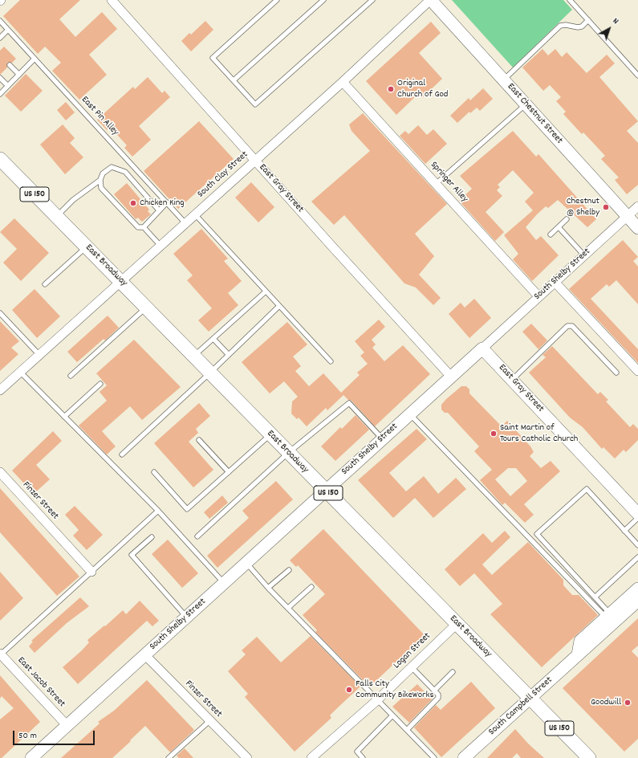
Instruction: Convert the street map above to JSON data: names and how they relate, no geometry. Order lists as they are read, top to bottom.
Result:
{
  "streets": {
    "main road": [
      "East Chestnut Street",
      "East Gray Street",
      "US 150",
      "East Broadway",
      "South Shelby Street",
      "South Campbell Street"
    ],
    "street": [
      "South Clay Street",
      "Springer Alley",
      "Finzer Street",
      "Logan Street",
      "East Jacob Street"
    ],
    "lane": ["East Pin Alley"]
  },
  "crossings": [
    ["East Chestnut Street", "South Clay Street"],
    ["East Chestnut Street", "South Shelby Street"],
    ["East Pin Alley", "South Clay Street"],
    ["South Clay Street", "Springer Alley"],
    ["South Clay Street", "East Gray Street"],
    ["South Clay Street", "East Broadway"],
    ["Springer Alley", "South Shelby Street"],
    ["East Gray Street", "South Shelby Street"],
    ["East Broadway", "South Shelby Street"],
    ["East Broadway", "Logan Street"],
    ["East Broadway", "South Campbell Street"],
    ["South Shelby Street", "Finzer Street"],
    ["South Shelby Street", "East Jacob Street"]
  ],
  "places": [
    "Original Church of God",
    "Chicken King",
    "Chestnut @ Shelby",
    "Saint Martin of Tours Catholic Church",
    "Falls City Community BikeWorks",
    "Goodwill"
  ],
  "scale_bar": "50 m",
  "north": "top right"
}
